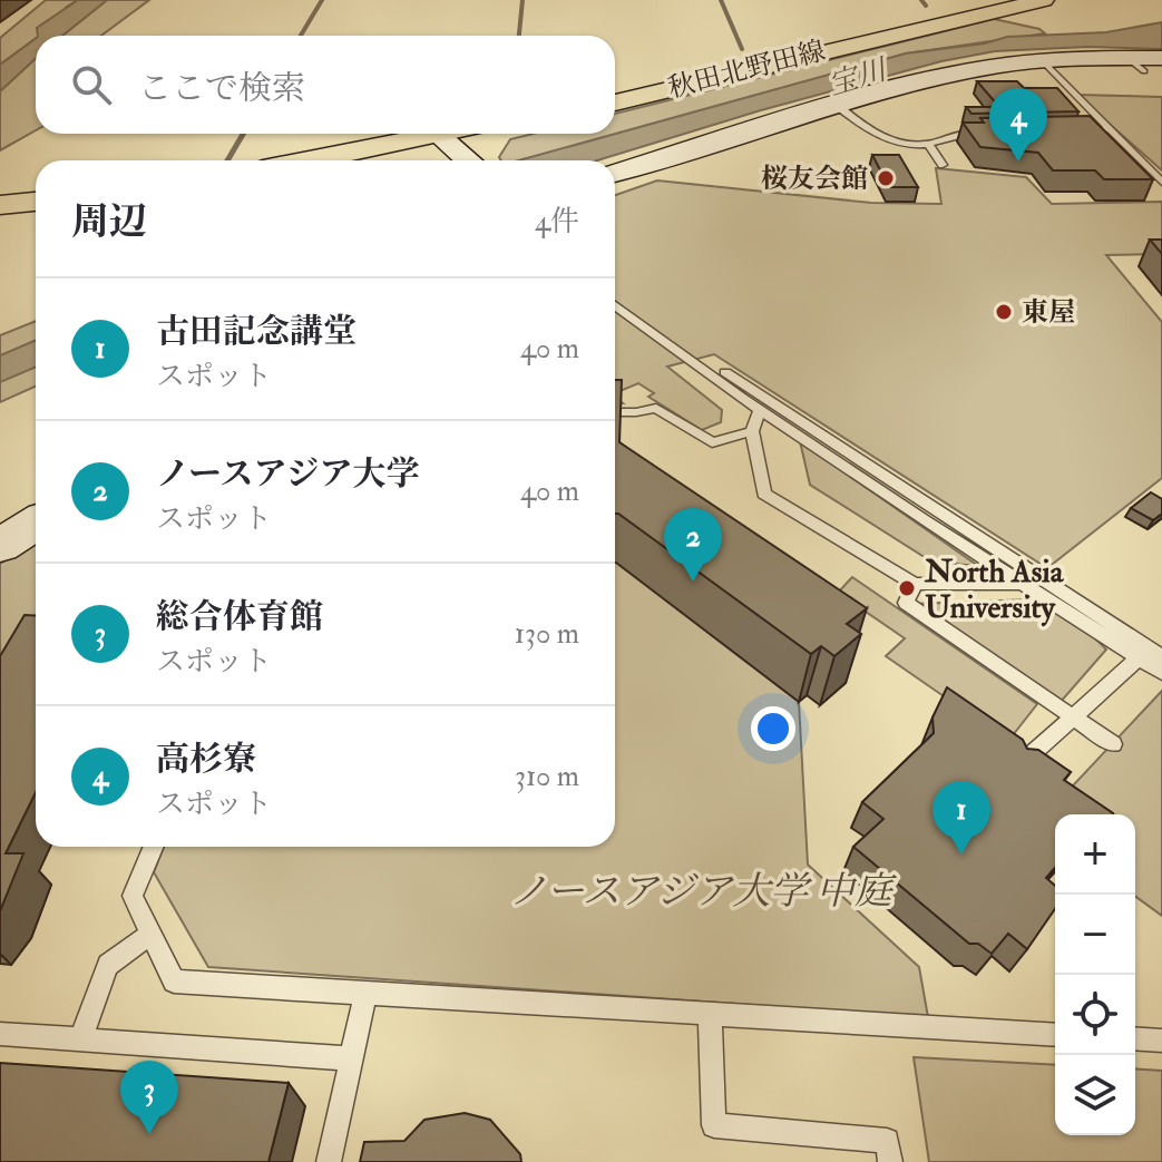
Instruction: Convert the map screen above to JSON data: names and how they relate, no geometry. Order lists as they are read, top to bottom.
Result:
{
  "streets": {
    "main road": ["秋田北野田線"]
  },
  "water": ["宝川"],
  "parks": ["ノースアジア大学 中庭"],
  "places": ["桜友会館", "東屋", "North Asia University"],
  "page": {
    "search": "ここで検索",
    "pins": [
      "4",
      "2",
      "1",
      "3"
    ],
    "heading": ["周辺", "4件"],
    "list": [
      {
        "mark": "1",
        "name": "古田記念講堂",
        "note": "スポット",
        "value": "40 m"
      },
      {
        "mark": "2",
        "name": "ノースアジア大学",
        "note": "スポット",
        "value": "40 m"
      },
      {
        "mark": "3",
        "name": "総合体育館",
        "note": "スポット",
        "value": "130 m"
      },
      {
        "mark": "4",
        "name": "高杉寮",
        "note": "スポット",
        "value": "310 m"
      }
    ],
    "map_buttons": ["+", "−"]
  }
}
